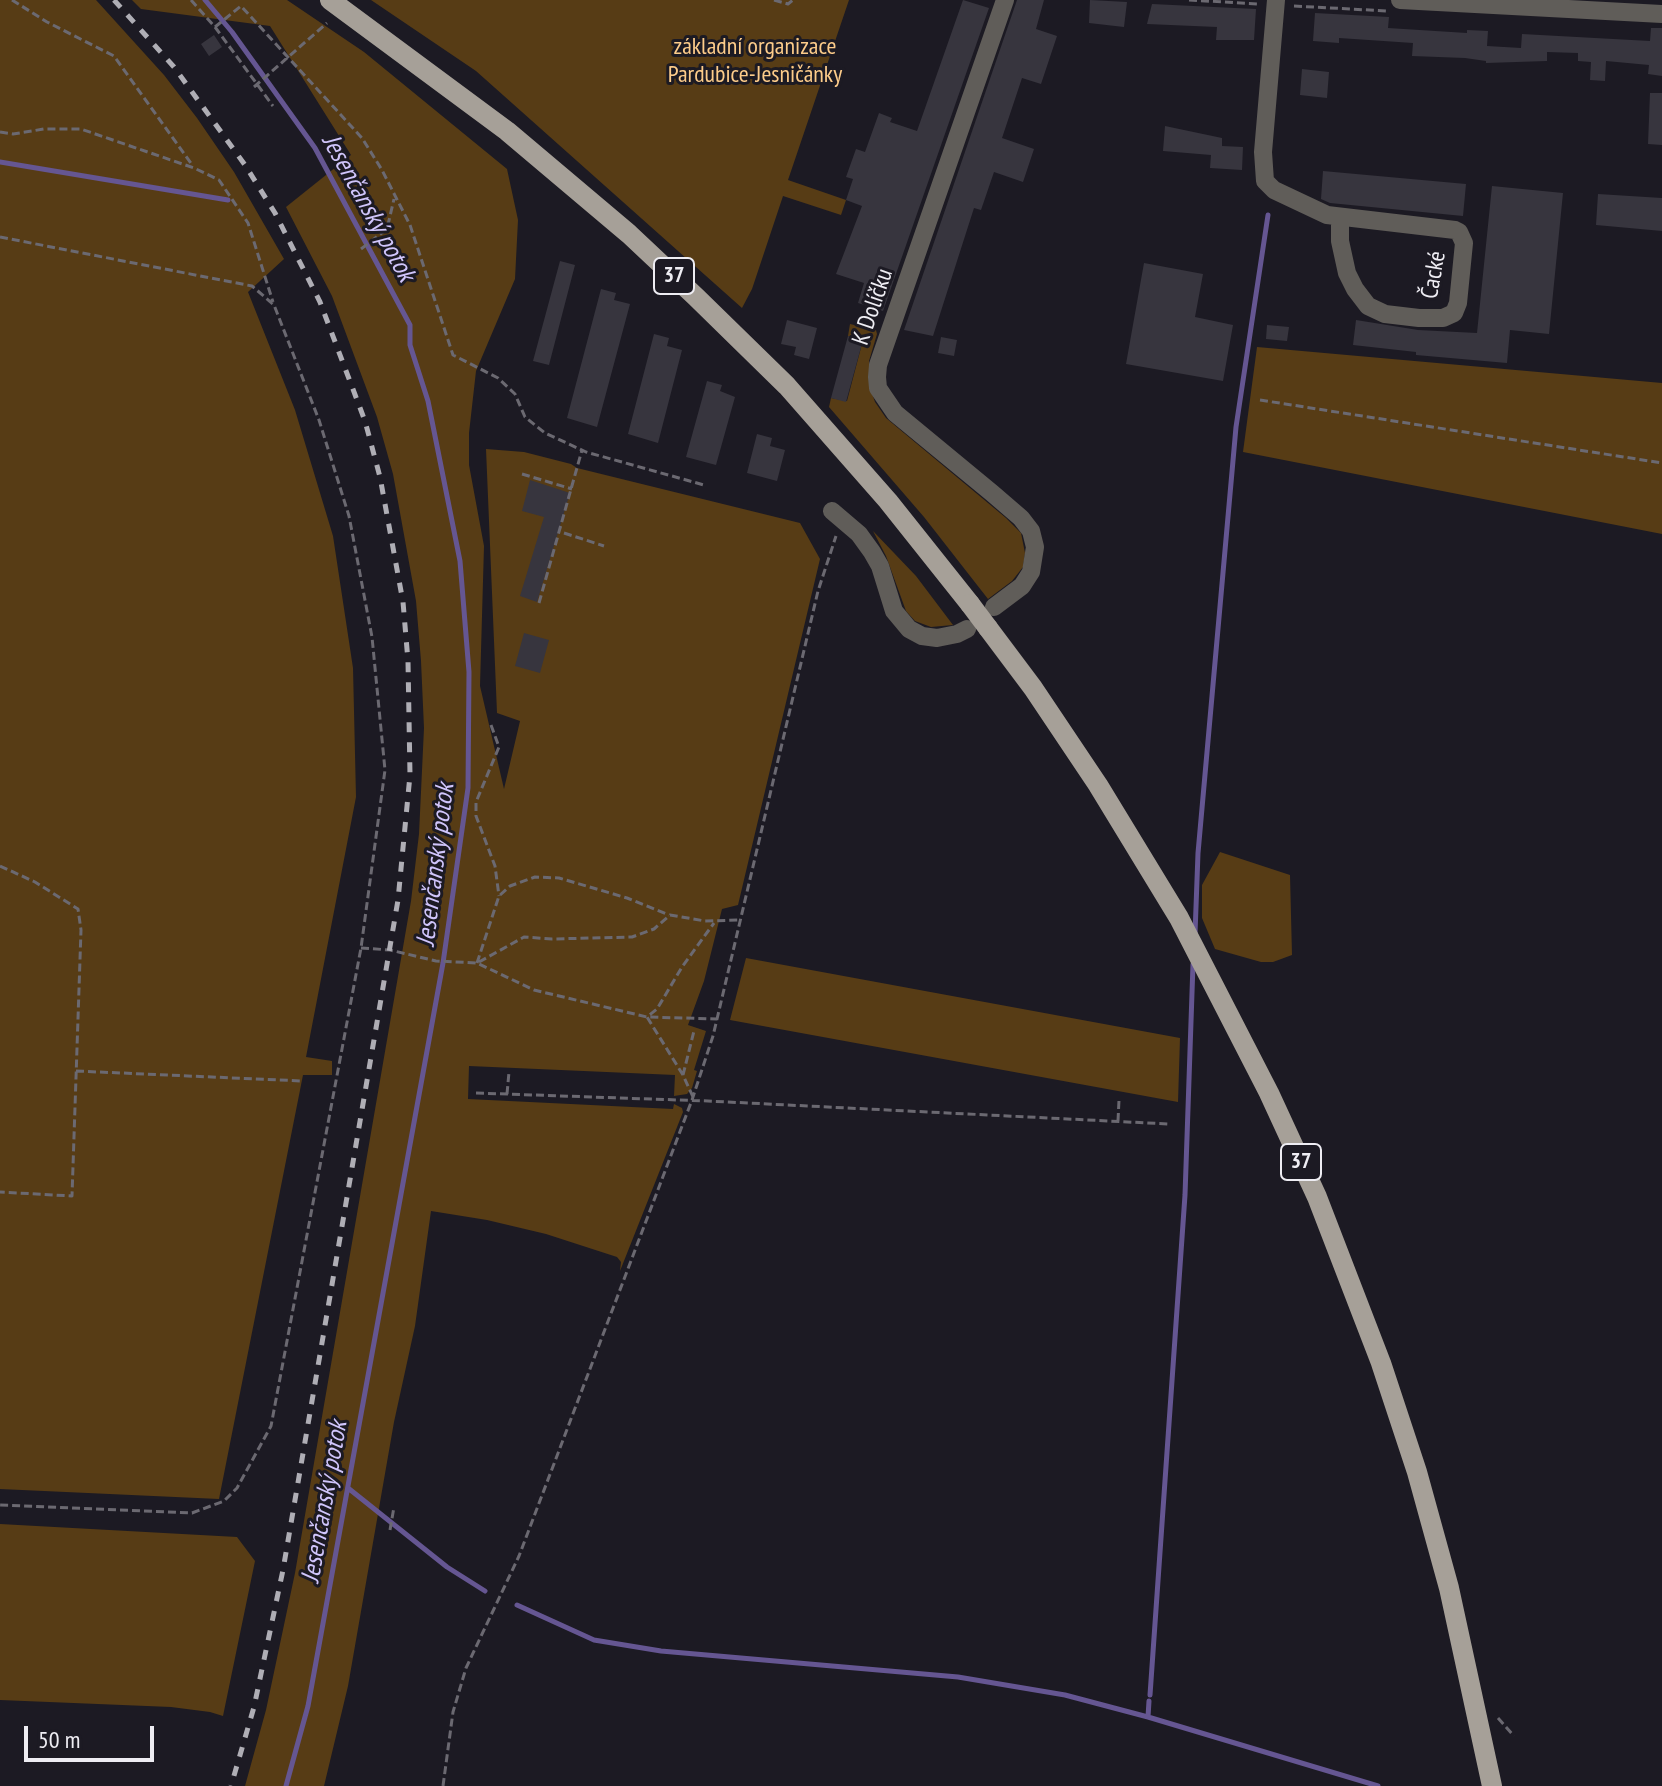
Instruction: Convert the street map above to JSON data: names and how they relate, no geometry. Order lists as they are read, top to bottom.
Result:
{
  "streets": {
    "main road": ["37"],
    "street": ["Čacké", "K Dolíčku"]
  },
  "water": ["Jesenčanský potok"],
  "parks": ["základní organizace Pardubice-Jesničánky"],
  "scale_bar": "50 m"
}
